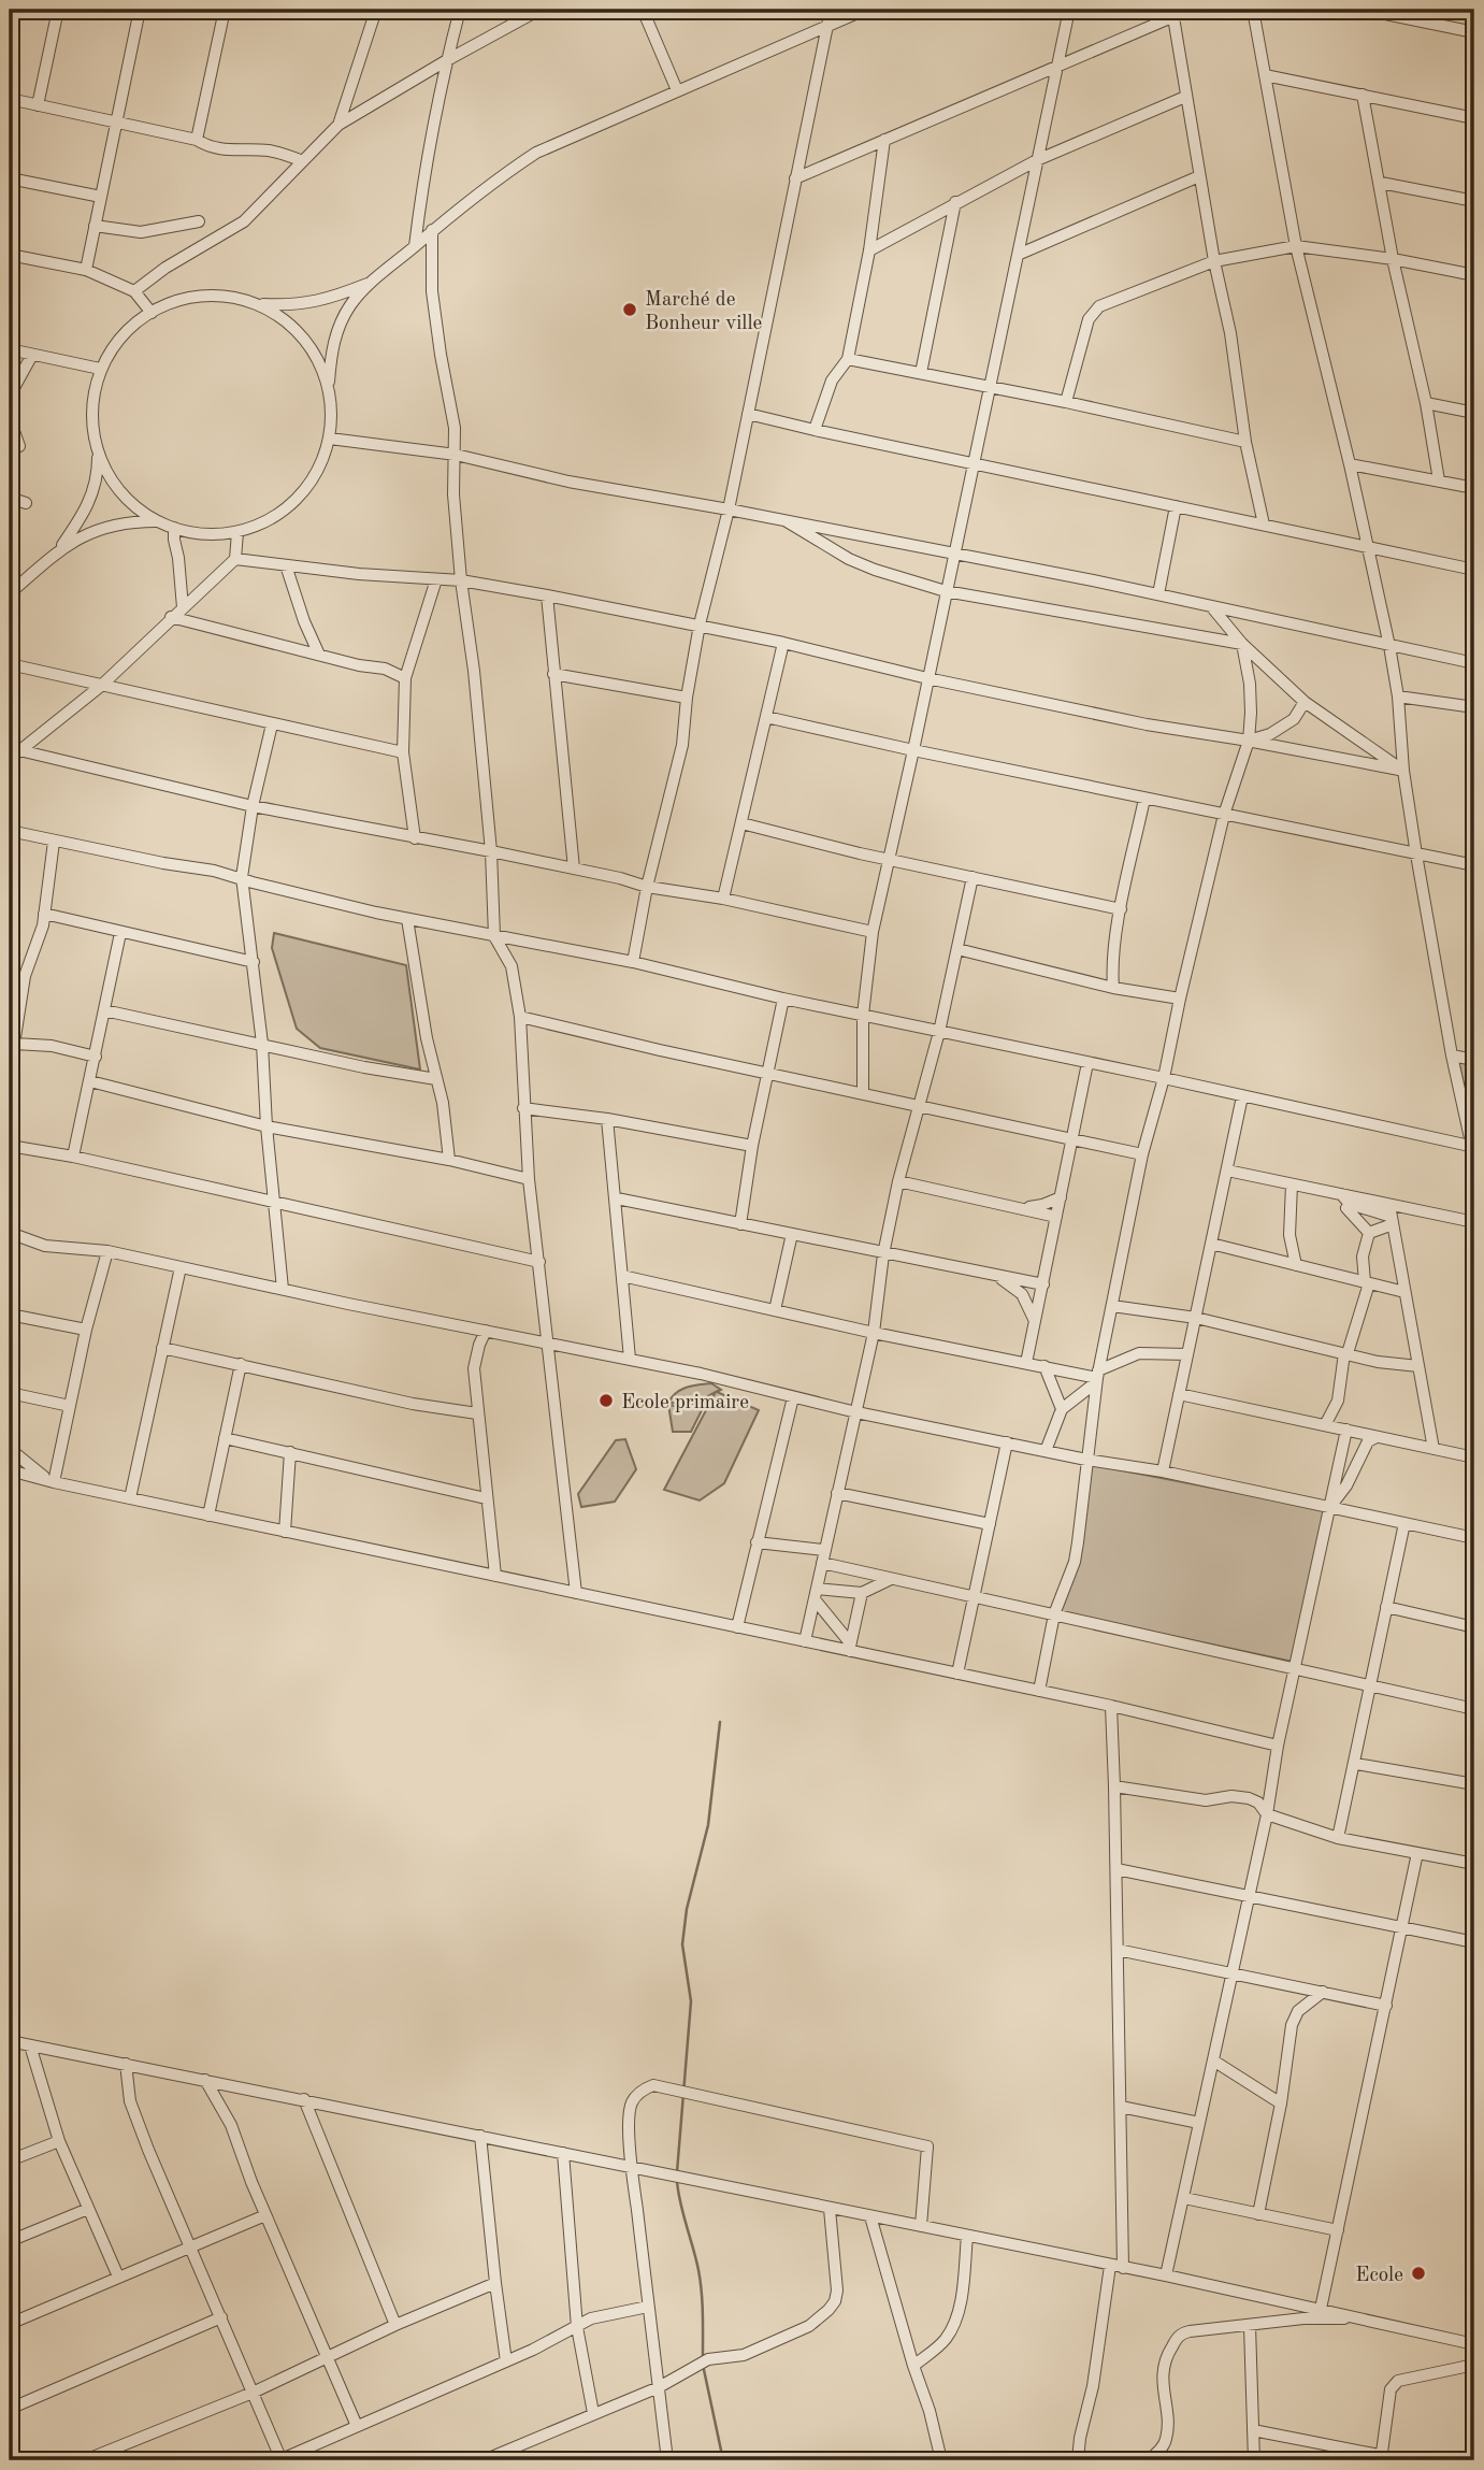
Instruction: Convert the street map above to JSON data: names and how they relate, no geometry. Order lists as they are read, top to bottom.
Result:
{
  "places": ["Marché de Bonheur ville", "Ecole primaire", "Ecole"]
}
